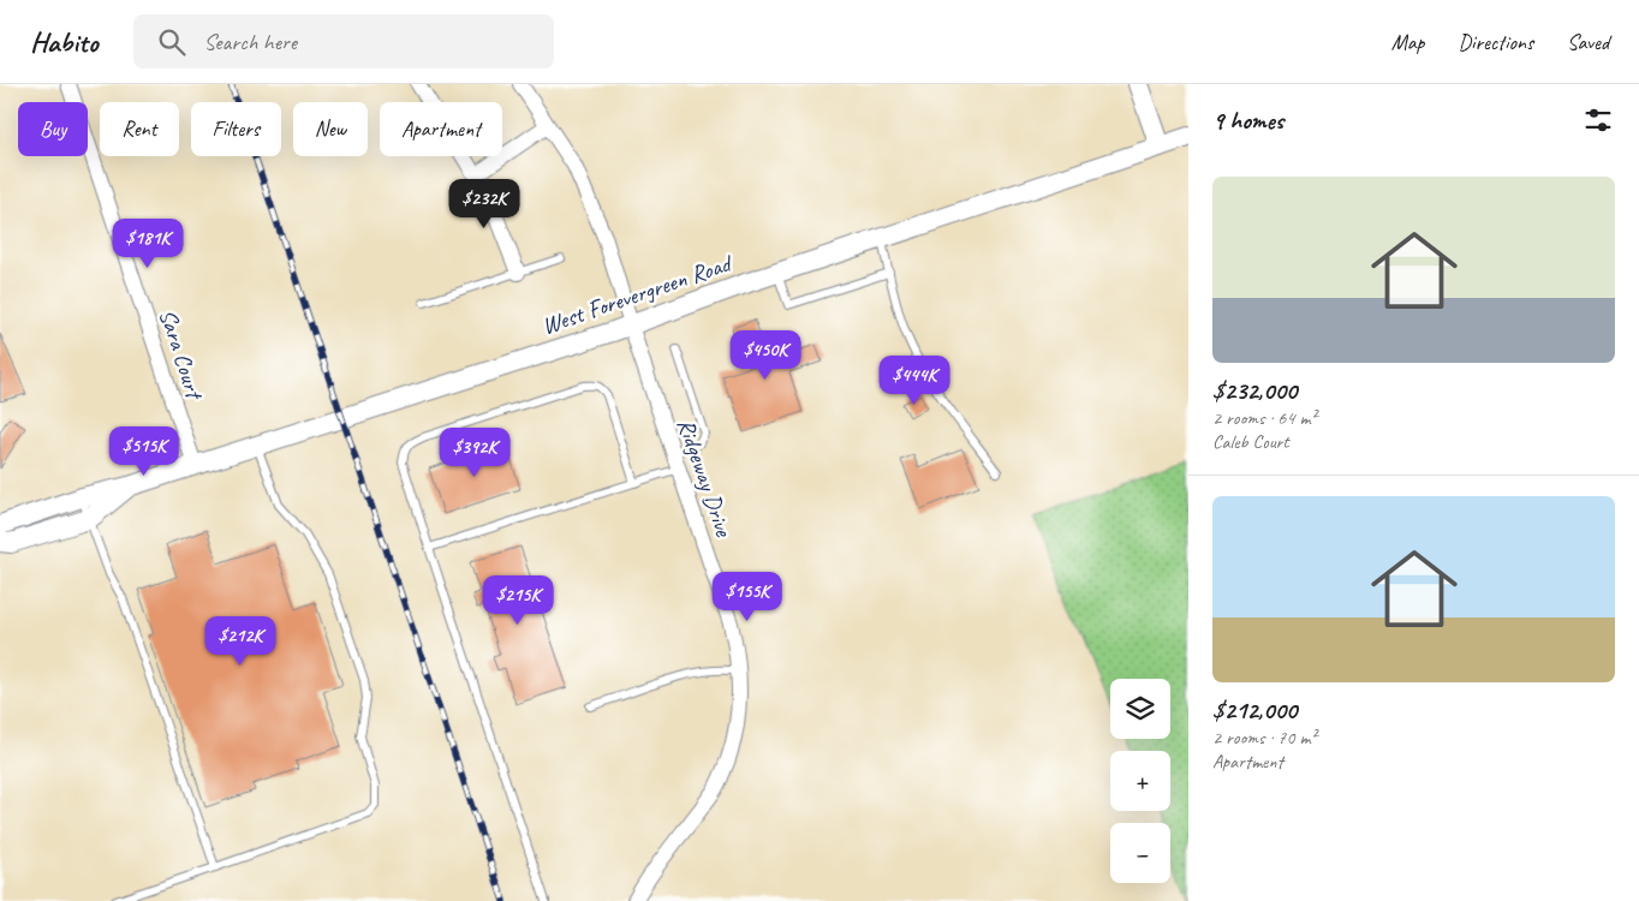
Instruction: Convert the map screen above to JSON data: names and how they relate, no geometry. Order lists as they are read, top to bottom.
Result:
{
  "streets": {
    "street": ["West Forevergreen Road", "Sara Court", "Ridgeway Drive"]
  },
  "crossings": [
    ["West Forevergreen Road", "Sara Court"],
    ["West Forevergreen Road", "Ridgeway Drive"]
  ],
  "page": {
    "header": "Habito",
    "search": "Search here",
    "nav": ["Map", "Directions", "Saved"],
    "heading": "9 homes",
    "chip": [
      "Buy",
      "Rent",
      "Filters",
      "New",
      "Apartment"
    ],
    "list": [
      {
        "name": "$232,000",
        "note": "2 rooms · 64 m² · Caleb Court"
      },
      {
        "name": "$212,000",
        "note": "2 rooms · 70 m² · Apartment"
      }
    ],
    "price": [
      "$232K",
      "$181K",
      "$450K",
      "$444K",
      "$515K",
      "$392K",
      "$155K",
      "$215K",
      "$212K"
    ],
    "map_buttons": ["+", "−"]
  }
}
